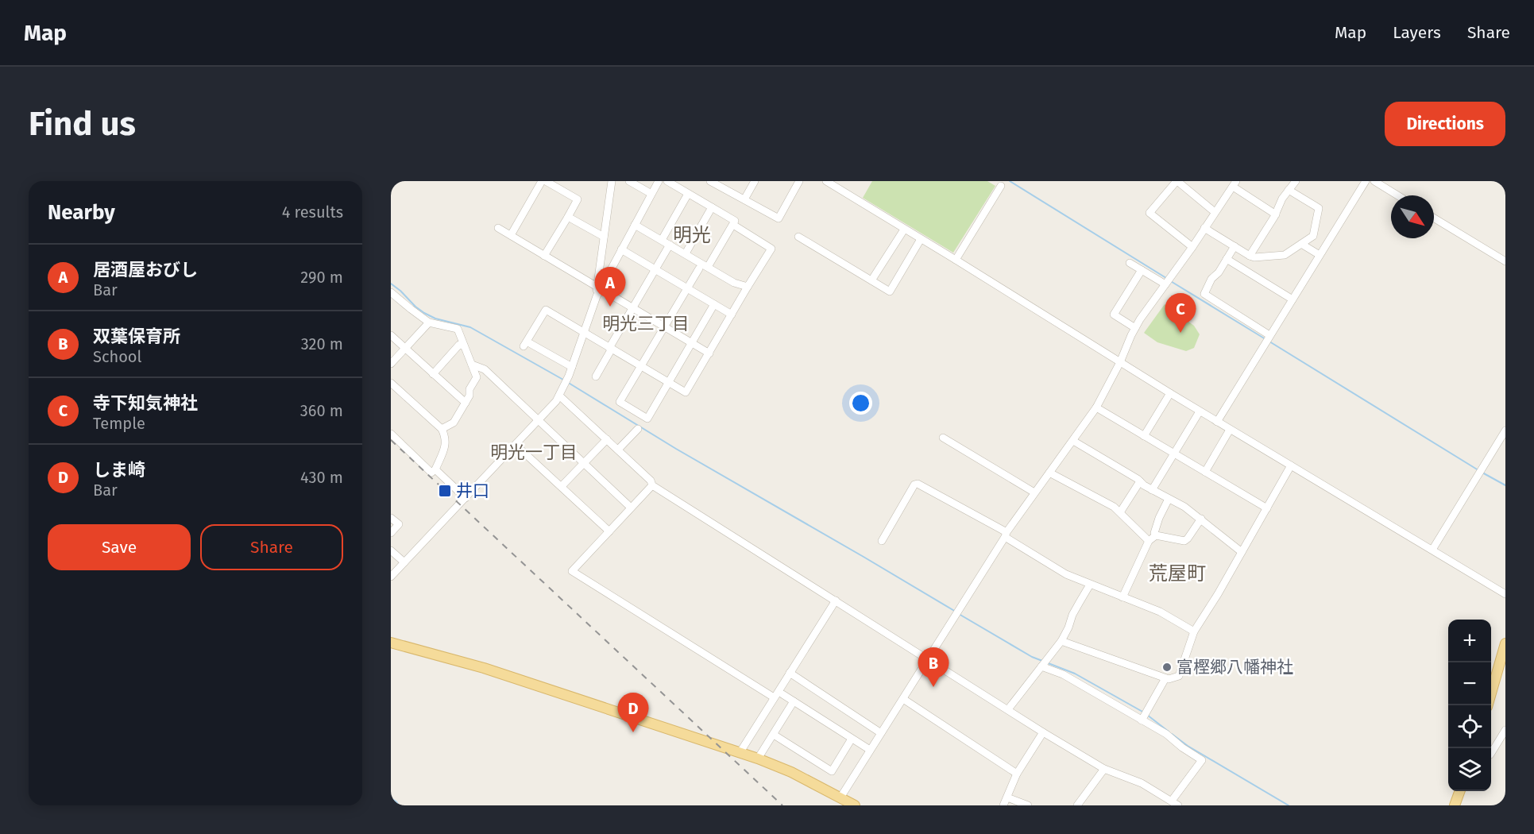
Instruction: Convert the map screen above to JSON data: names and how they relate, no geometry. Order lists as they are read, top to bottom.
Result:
{
  "districts": [
    "明光",
    "明光三丁目",
    "明光一丁目",
    "荒屋町"
  ],
  "places": {
    "transit": ["井口"],
    "other": ["富樫郷八幡神社"]
  },
  "north": "bottom right",
  "page": {
    "header": "Map",
    "nav": ["Map", "Layers", "Share"],
    "buttons": [
      "Directions",
      ["Save", "Share"]
    ],
    "title": "Find us",
    "heading": ["Nearby", "4 results"],
    "list": [
      {
        "mark": "A",
        "name": "居酒屋おびし",
        "note": "Bar",
        "value": "290 m"
      },
      {
        "mark": "B",
        "name": "双葉保育所",
        "note": "School",
        "value": "320 m"
      },
      {
        "mark": "C",
        "name": "寺下知気神社",
        "note": "Temple",
        "value": "360 m"
      },
      {
        "mark": "D",
        "name": "しま崎",
        "note": "Bar",
        "value": "430 m"
      }
    ],
    "pins": [
      "A",
      "C",
      "B",
      "D"
    ],
    "map_buttons": ["+", "−"]
  }
}
